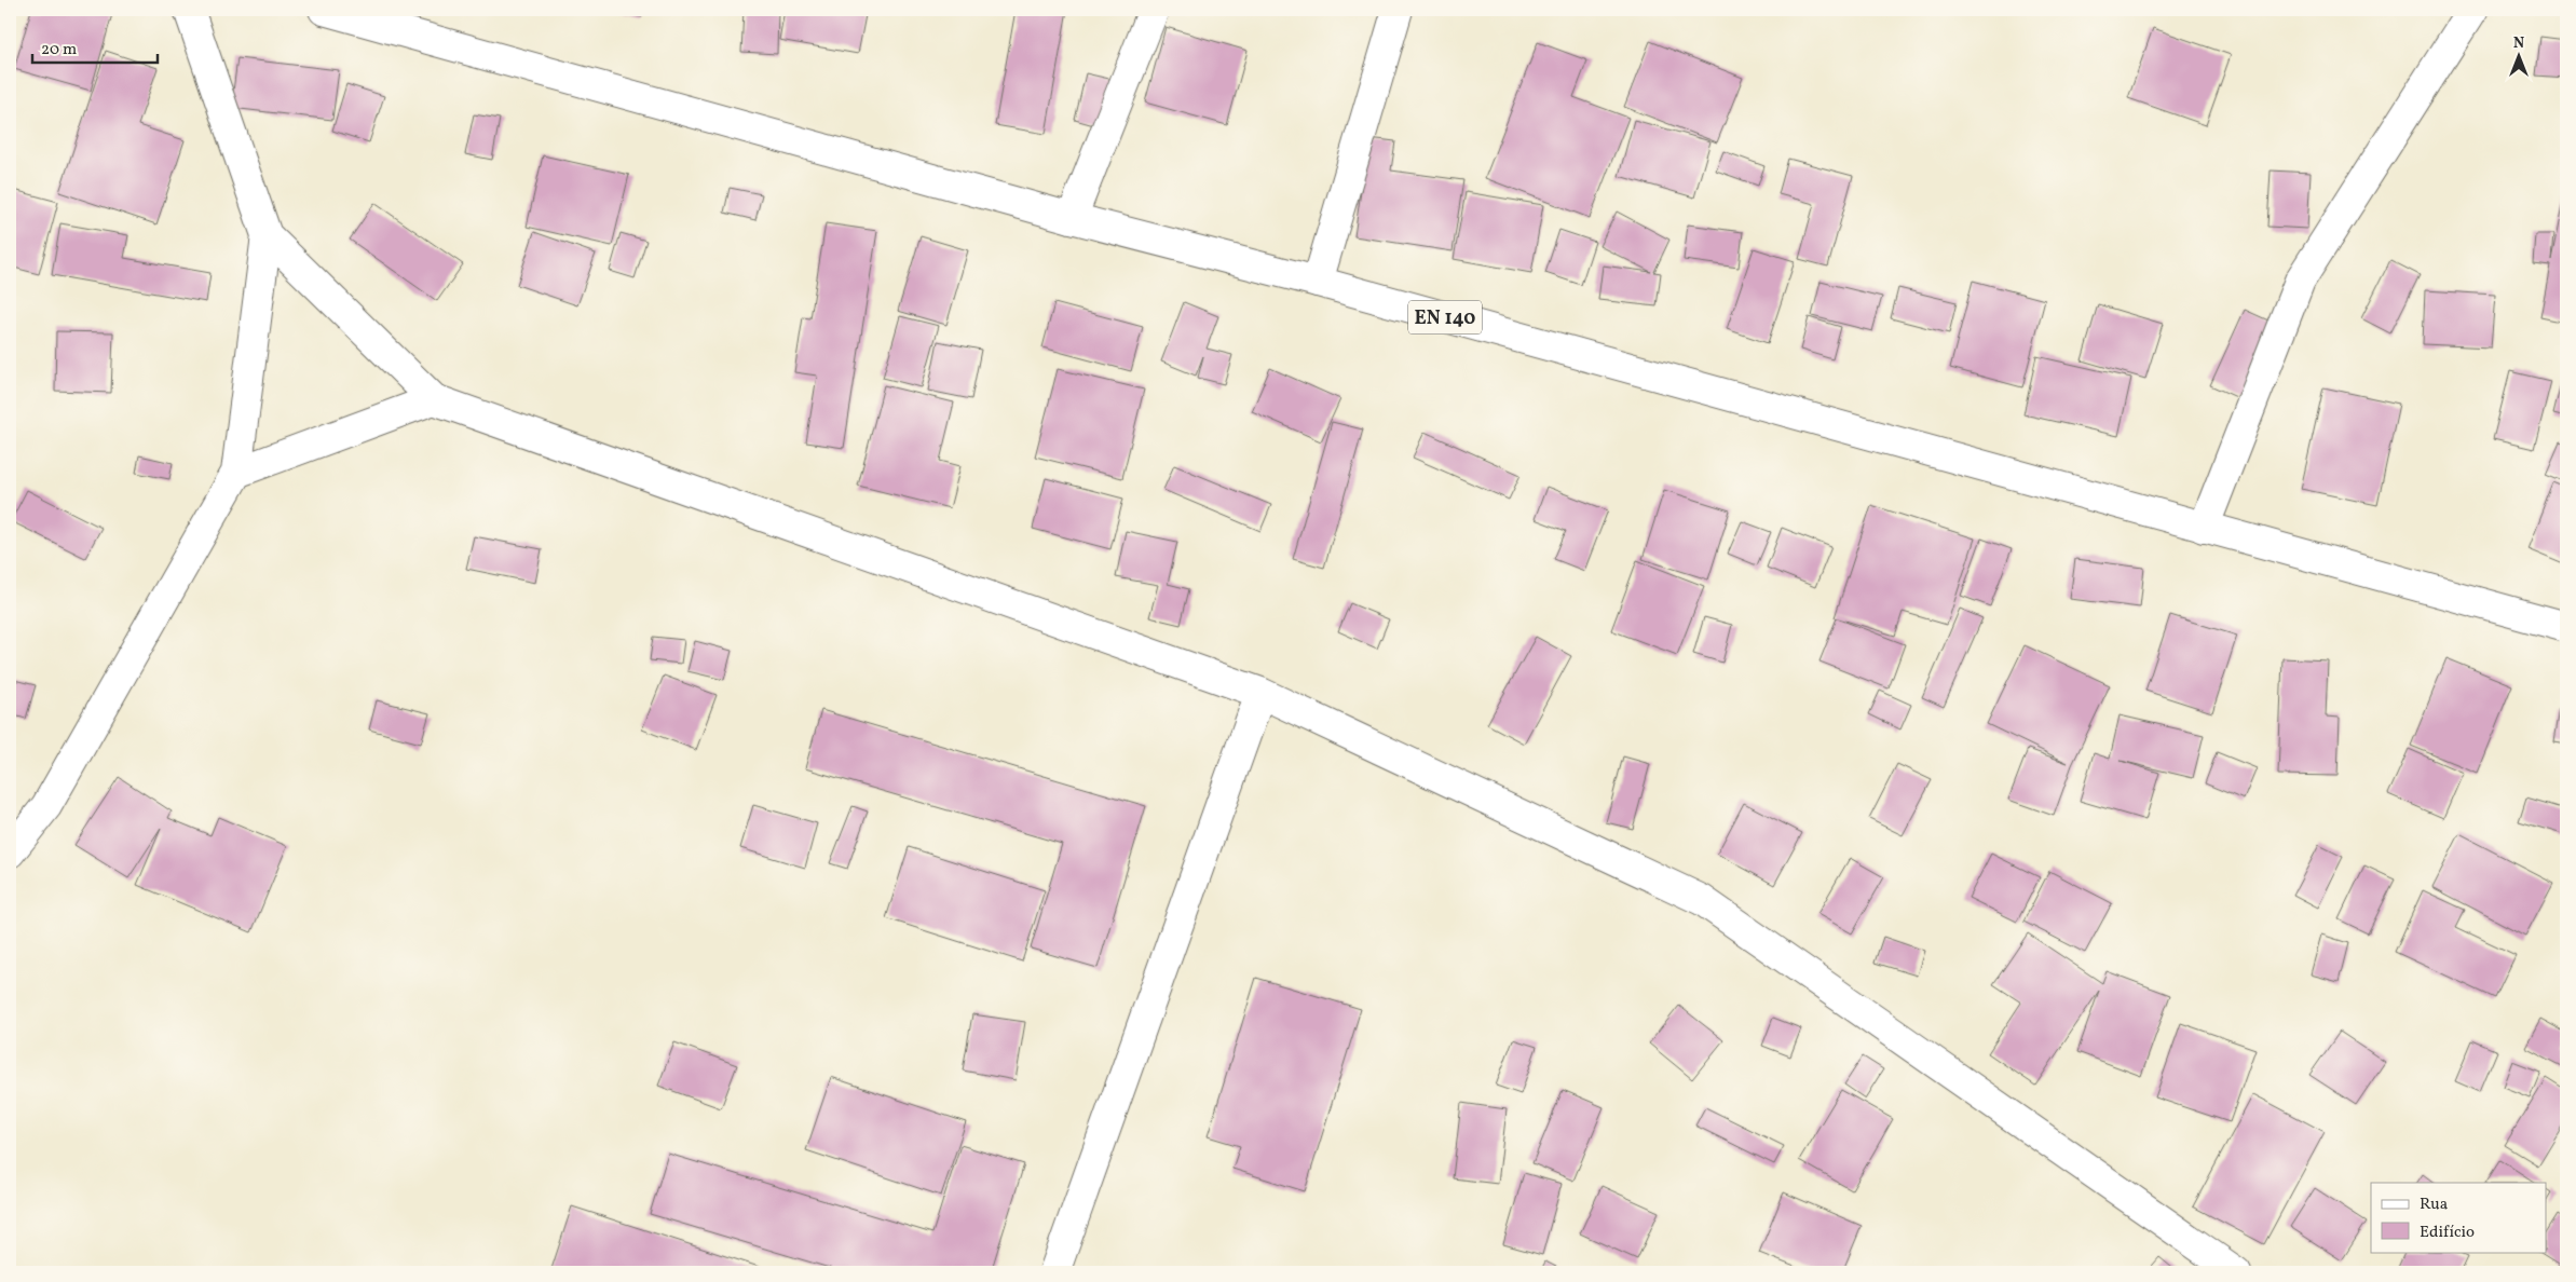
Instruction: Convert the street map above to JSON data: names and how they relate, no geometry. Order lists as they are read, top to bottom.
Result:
{
  "streets": {
    "street": ["EN 140"]
  },
  "legend": ["Rua", "Edifício"],
  "scale_bar": "20 m",
  "north": "top"
}
